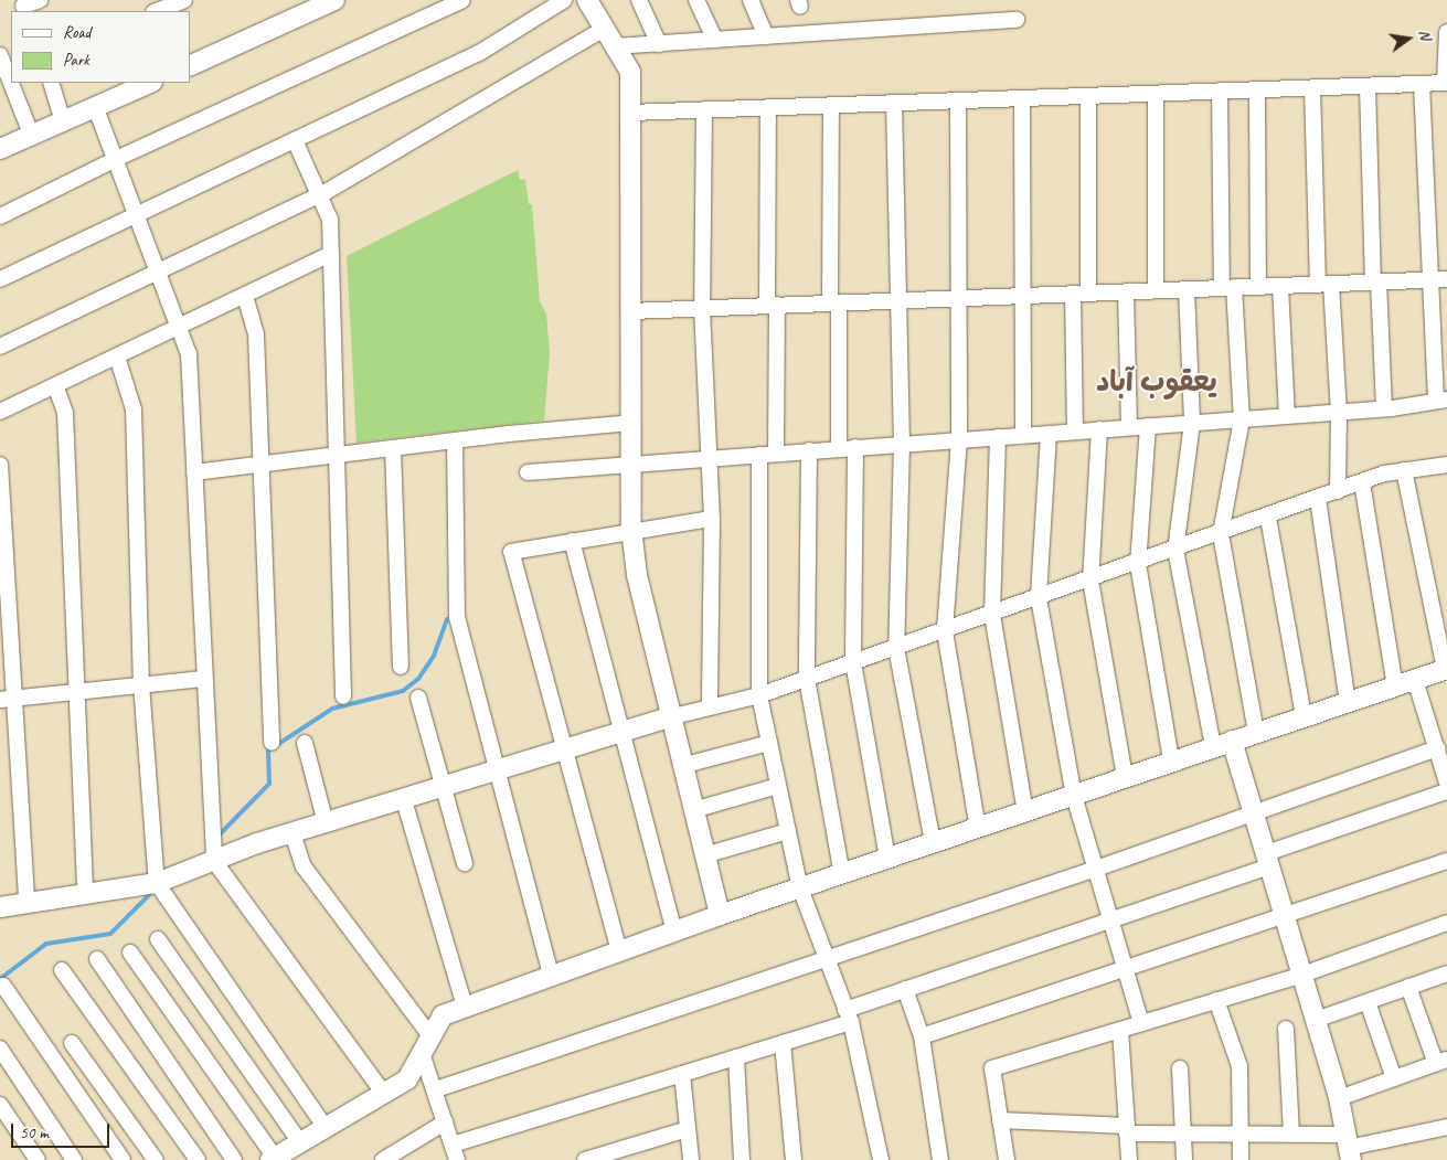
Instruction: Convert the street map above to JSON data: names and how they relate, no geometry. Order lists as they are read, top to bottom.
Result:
{
  "districts": ["یعقوب آباد"],
  "legend": ["Road", "Park"],
  "scale_bar": "50 m",
  "north": "right"
}
